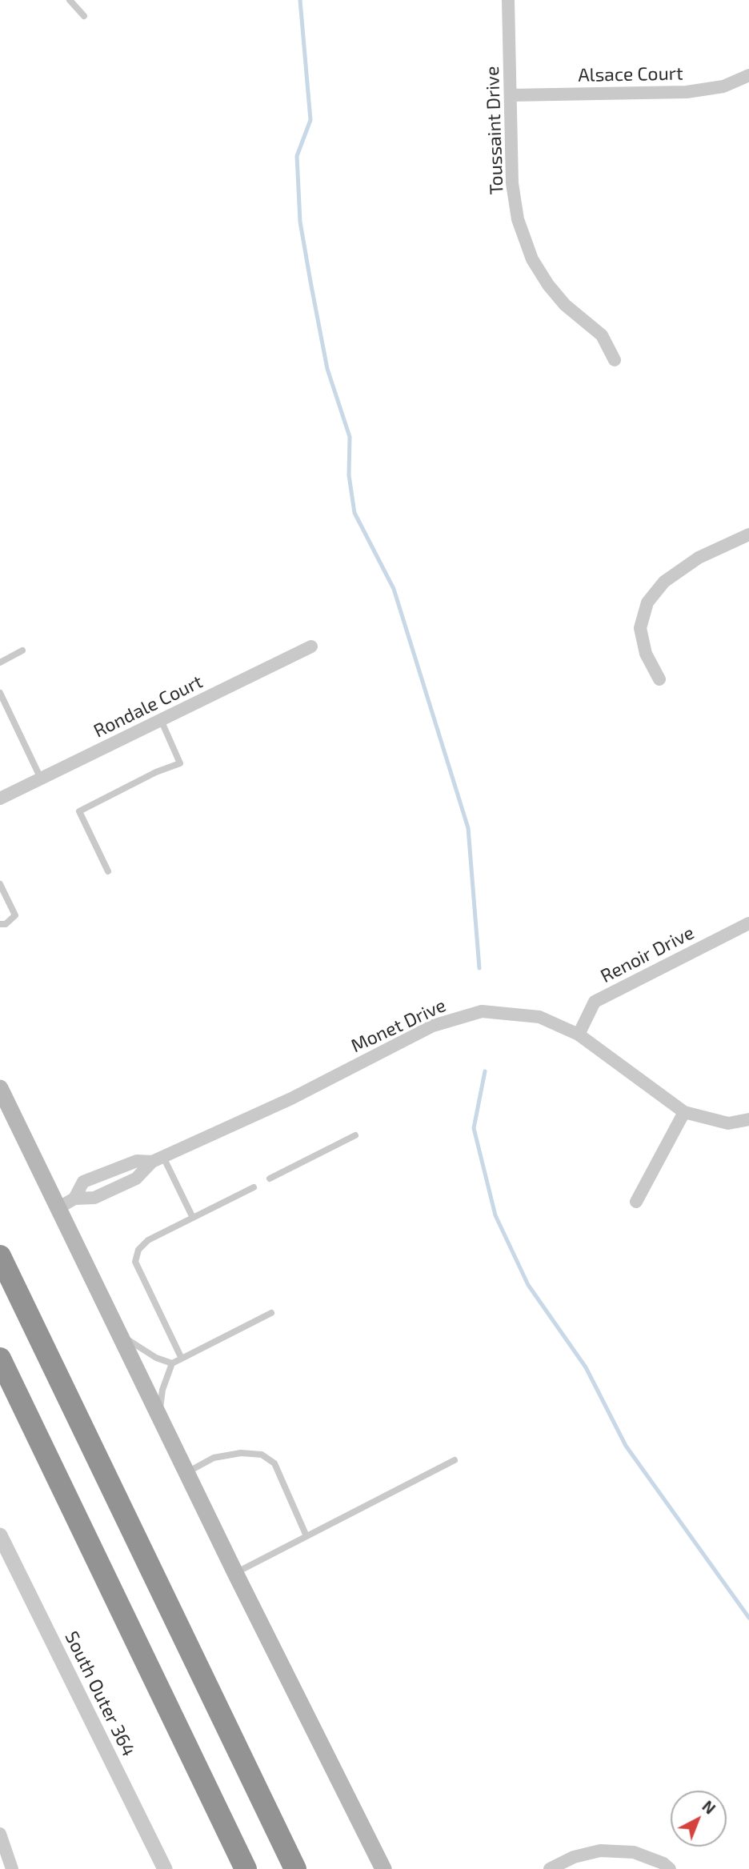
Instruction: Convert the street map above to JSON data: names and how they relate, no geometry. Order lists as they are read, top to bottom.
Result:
{
  "streets": {
    "street": [
      "Alsace Court",
      "Toussaint Drive",
      "Rondale Court",
      "Renoir Drive",
      "Monet Drive",
      "South Outer 364"
    ]
  },
  "crossings": [
    ["Alsace Court", "Toussaint Drive"],
    ["Renoir Drive", "Monet Drive"]
  ],
  "north": "top right"
}
